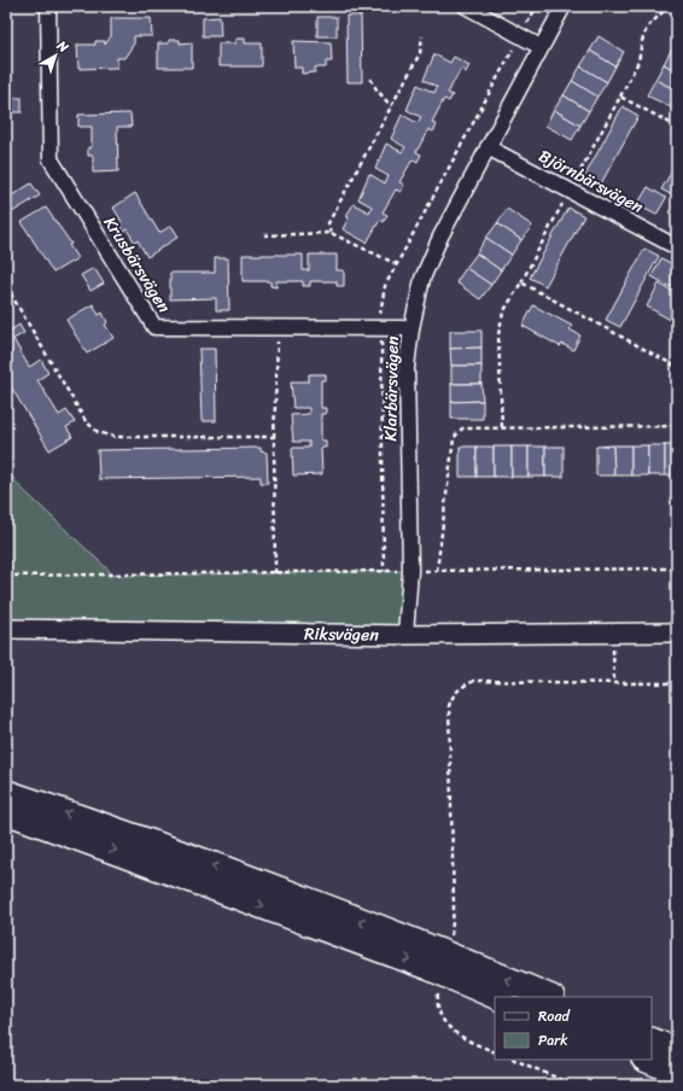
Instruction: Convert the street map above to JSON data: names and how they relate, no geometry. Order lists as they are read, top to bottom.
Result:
{
  "streets": {
    "street": [
      "Björnbärsvägen",
      "Krusbärsvägen",
      "Klarbärsvägen",
      "Riksvägen"
    ]
  },
  "crossings": [
    ["Björnbärsvägen", "Klarbärsvägen"],
    ["Krusbärsvägen", "Klarbärsvägen"],
    ["Klarbärsvägen", "Riksvägen"]
  ],
  "legend": ["Road", "Park"],
  "north": "top right"
}
